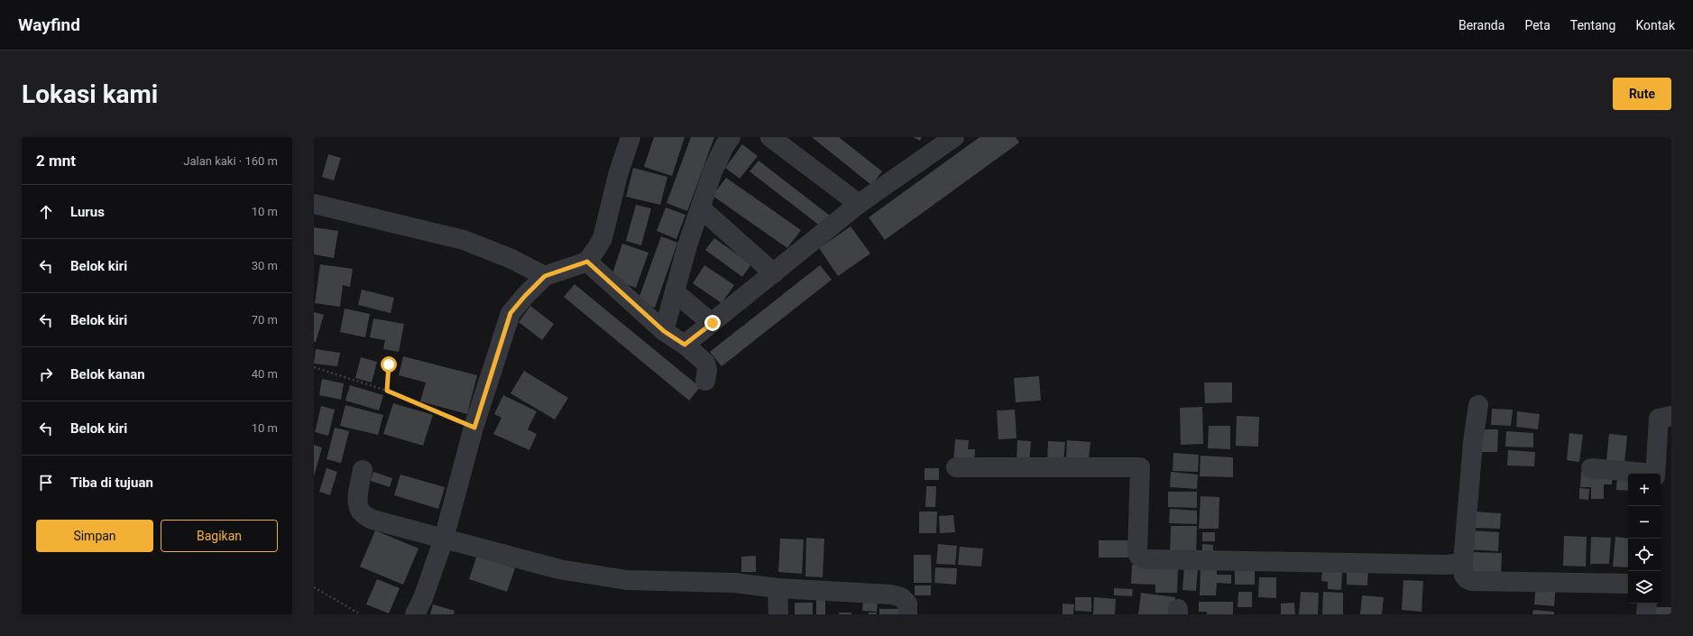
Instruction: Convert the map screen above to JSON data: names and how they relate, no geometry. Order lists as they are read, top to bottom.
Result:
{
  "page": {
    "header": "Wayfind",
    "nav": [
      "Beranda",
      "Peta",
      "Tentang",
      "Kontak"
    ],
    "buttons": [
      "Rute",
      ["Simpan", "Bagikan"]
    ],
    "title": "Lokasi kami",
    "heading": ["2 mnt", "Jalan kaki · 160 m"],
    "list": [
      ["Lurus", "10 m"],
      ["Belok kiri", "30 m"],
      ["Belok kiri", "70 m"],
      ["Belok kanan", "40 m"],
      ["Belok kiri", "10 m"],
      "Tiba di tujuan"
    ],
    "map_buttons": ["+", "−"]
  }
}
